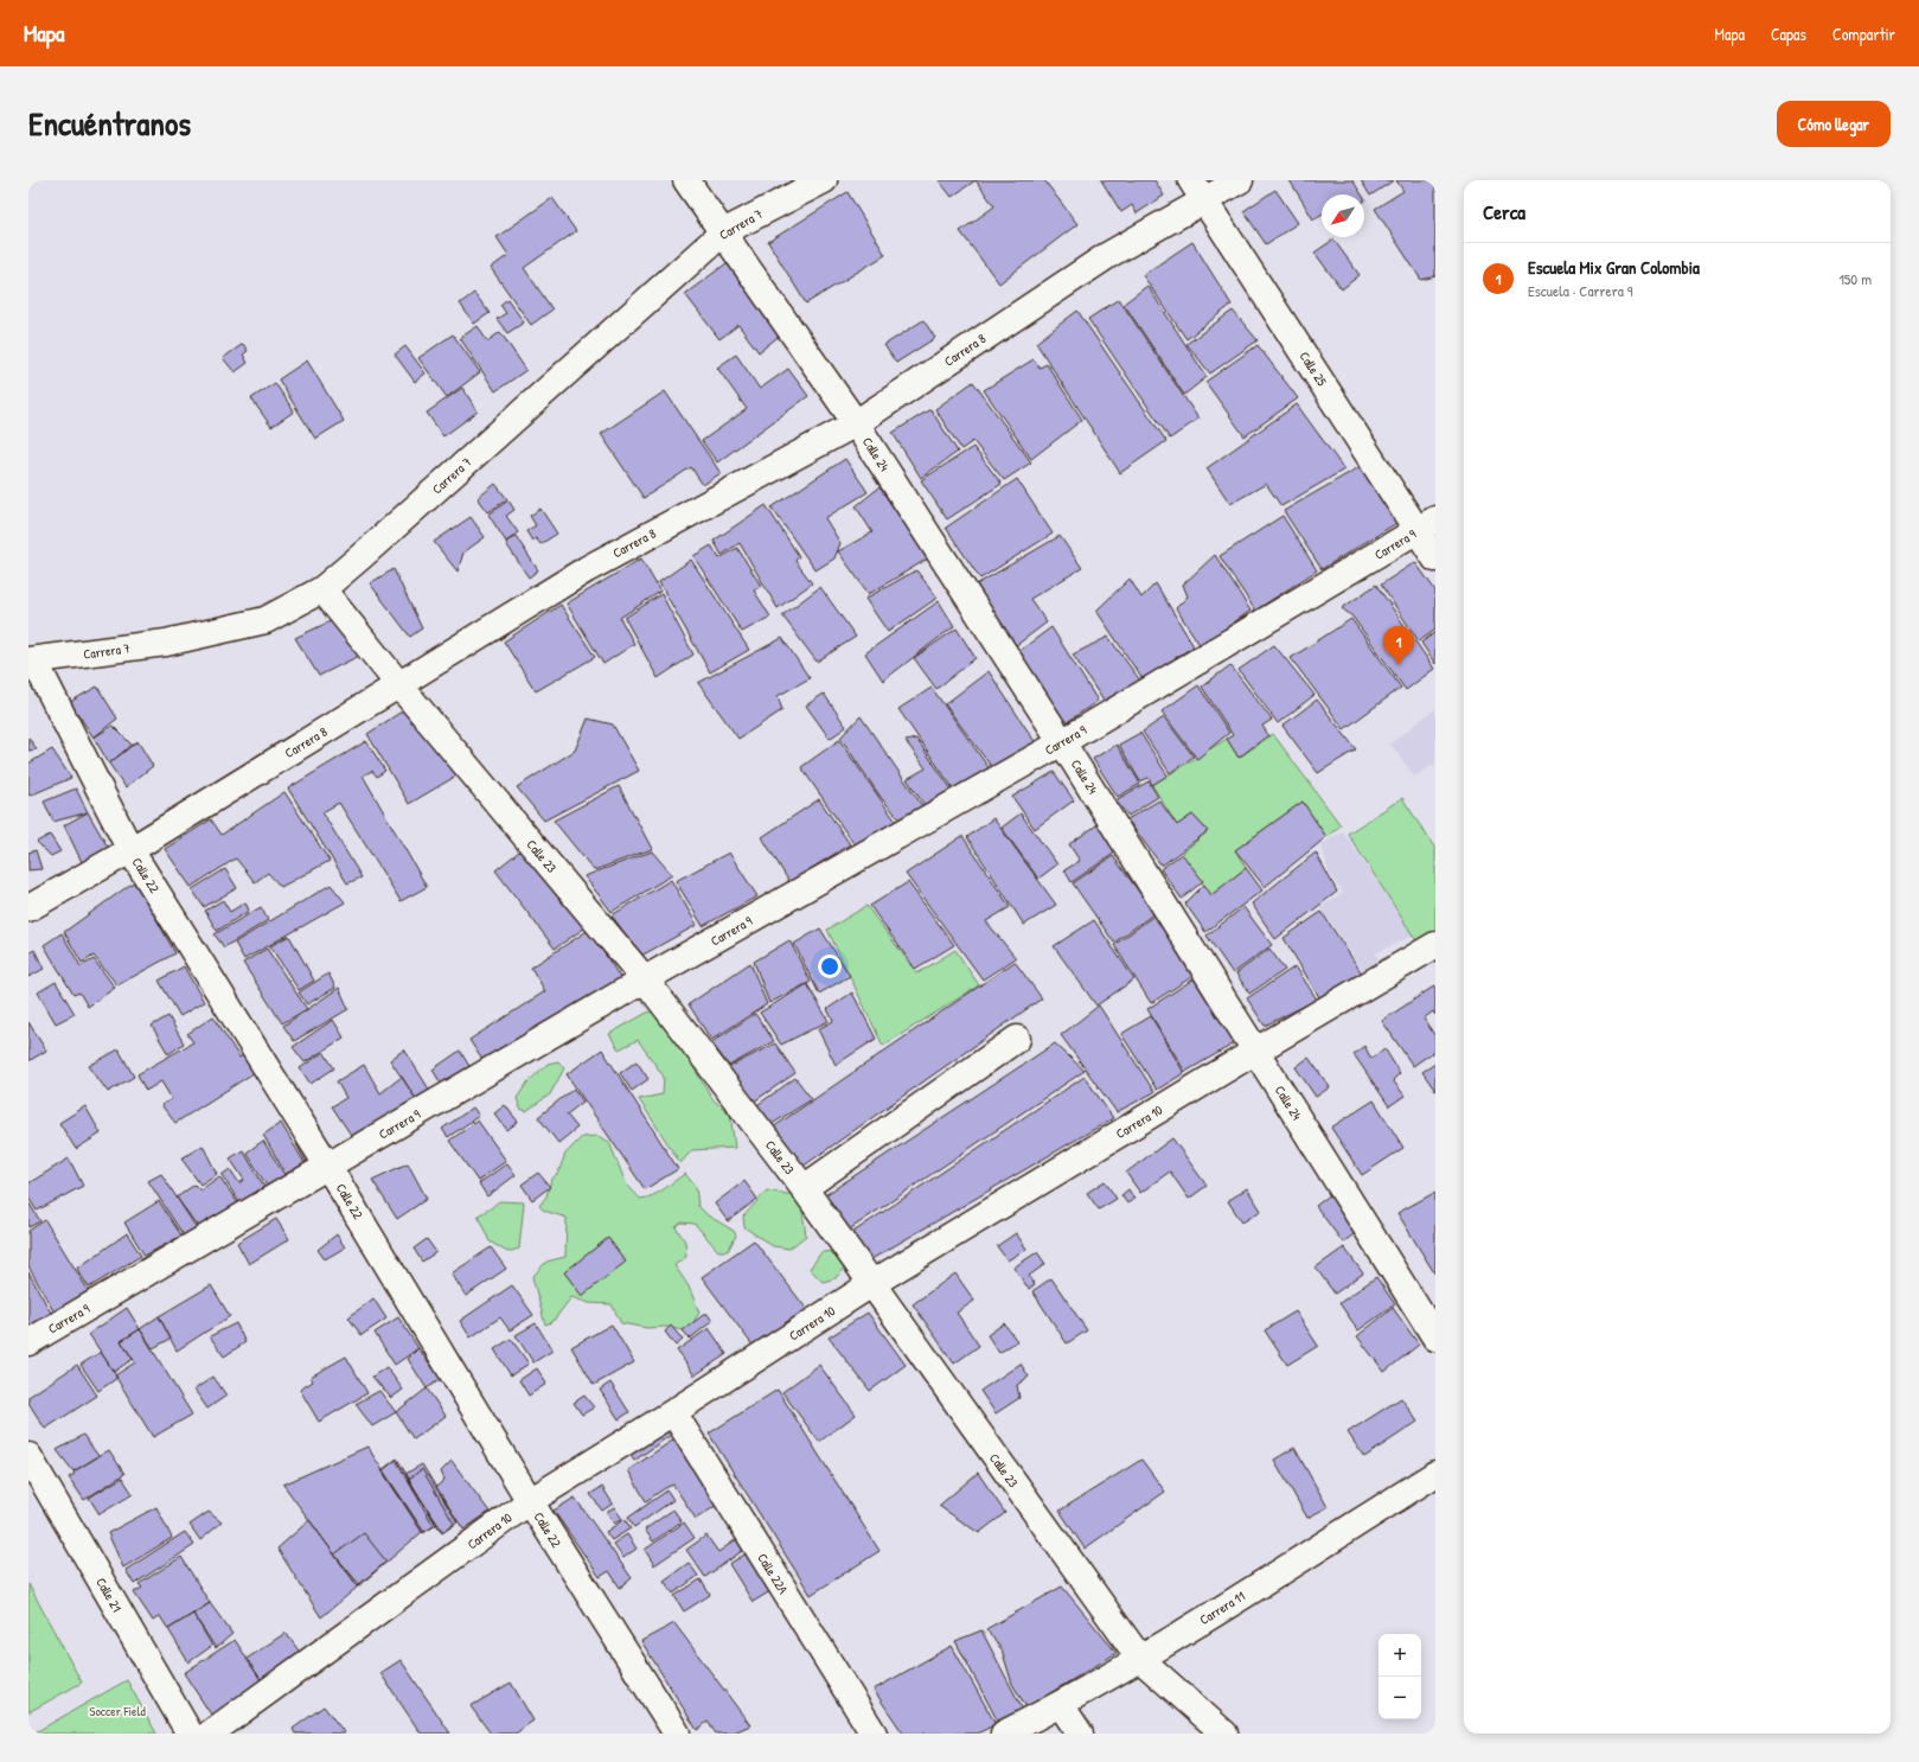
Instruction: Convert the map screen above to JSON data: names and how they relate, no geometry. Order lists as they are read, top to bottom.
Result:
{
  "streets": {
    "street": [
      "Carrera 7",
      "Carrera 8",
      "Calle 25",
      "Calle 24",
      "Carrera 9",
      "Calle 23",
      "Calle 22",
      "Carrera 10",
      "Calle 22A",
      "Calle 21",
      "Carrera 11"
    ]
  },
  "crossings": [
    ["Carrera 7", "Calle 24"],
    ["Carrera 7", "Calle 23"],
    ["Carrera 7", "Calle 22"],
    ["Carrera 8", "Calle 25"],
    ["Carrera 8", "Calle 24"],
    ["Carrera 8", "Calle 23"],
    ["Carrera 8", "Calle 22"],
    ["Calle 25", "Carrera 9"],
    ["Calle 24", "Carrera 9"],
    ["Calle 24", "Carrera 10"],
    ["Carrera 9", "Calle 23"],
    ["Carrera 9", "Calle 22"],
    ["Calle 23", "Carrera 10"],
    ["Calle 23", "Carrera 11"],
    ["Calle 22", "Carrera 10"],
    ["Carrera 10", "Calle 22A"]
  ],
  "parks": ["Soccer Field"],
  "north": "bottom left",
  "page": {
    "header": "Mapa",
    "nav": ["Mapa", "Capas", "Compartir"],
    "title": "Encuéntranos",
    "buttons": "Cómo llegar",
    "heading": "Cerca",
    "list": [
      {
        "mark": "1",
        "name": "Escuela Mix Gran Colombia",
        "note": "Escuela · Carrera 9",
        "value": "150 m"
      }
    ],
    "pins": "1",
    "map_buttons": ["+", "−"]
  }
}
